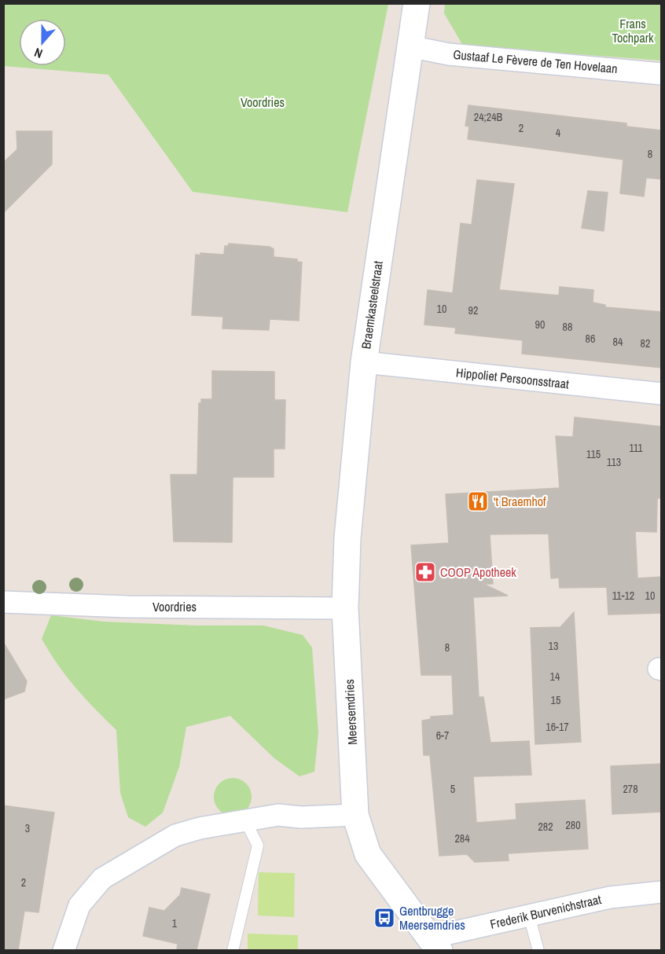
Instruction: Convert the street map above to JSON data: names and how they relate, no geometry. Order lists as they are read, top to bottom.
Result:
{
  "streets": {
    "street": [
      "Gustaaf Le Fèvere de Ten Hovelaan",
      "Braemkasteelstraat",
      "Hippoliet Persoonsstraat",
      "Voordries",
      "Meersemdries",
      "Frederik Burvenichstraat"
    ]
  },
  "crossings": [
    ["Gustaaf Le Fèvere de Ten Hovelaan", "Braemkasteelstraat"],
    ["Braemkasteelstraat", "Hippoliet Persoonsstraat"],
    ["Braemkasteelstraat", "Voordries"],
    ["Braemkasteelstraat", "Meersemdries"],
    ["Voordries", "Meersemdries"],
    ["Meersemdries", "Frederik Burvenichstraat"]
  ],
  "parks": ["Frans Tochpark", "Voordries"],
  "places": {
    "restaurant": ["'t Braemhof"],
    "pharmacy": ["COOP Apotheek"],
    "bus stop": ["Gentbrugge Meersemdries"]
  },
  "house_numbers": [
    "24;24B",
    "2",
    "4",
    "8",
    "10",
    "92",
    "90",
    "88",
    "86",
    "84",
    "82",
    "111",
    "115",
    "113",
    "11-12",
    "10",
    "13",
    "8",
    "14",
    "15",
    "16-17",
    "6-7",
    "5",
    "278",
    "280",
    "282",
    "3",
    "284",
    "2",
    "1"
  ],
  "north": "bottom"
}
